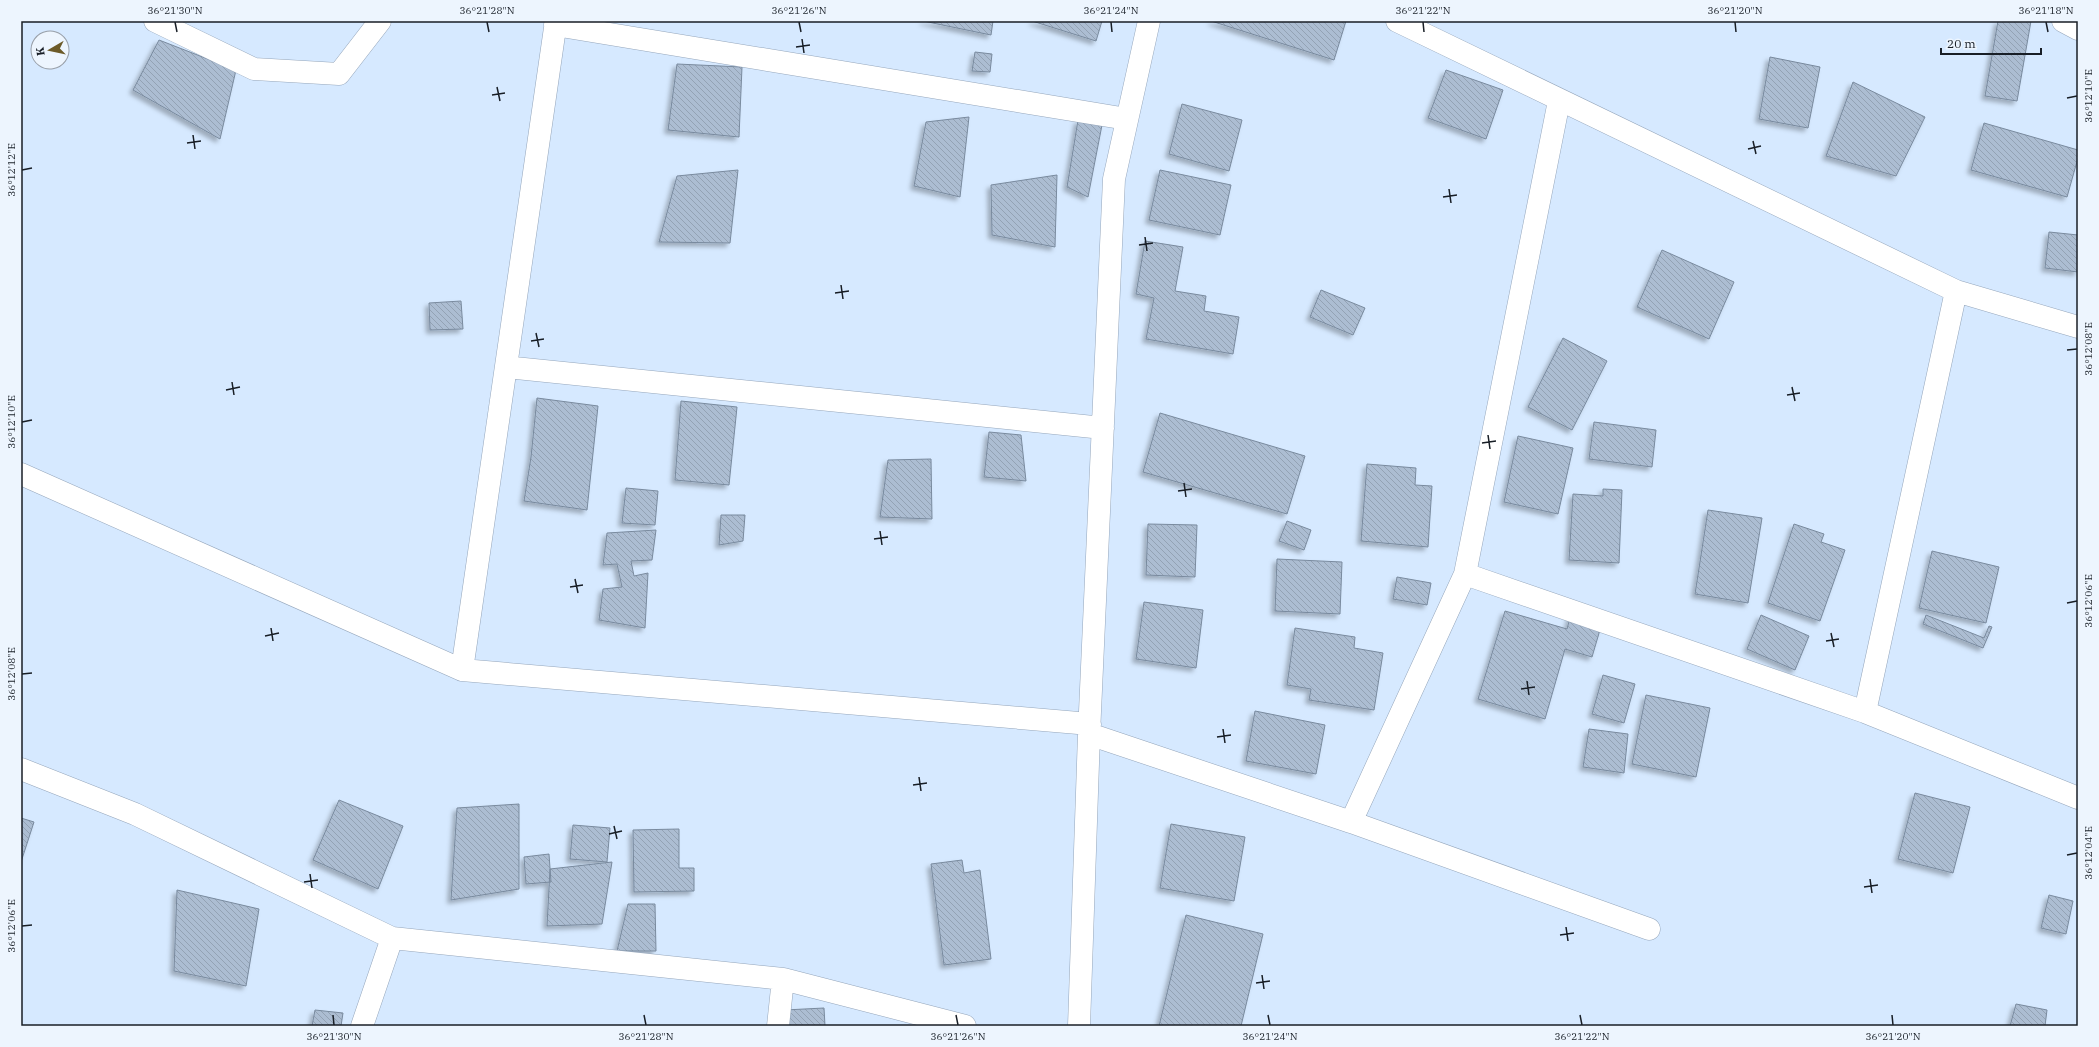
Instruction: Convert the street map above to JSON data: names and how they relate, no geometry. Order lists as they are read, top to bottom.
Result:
{
  "scale_bar": "20 m",
  "north": "left",
  "coordinates": [
    "36°21'30\"N",
    "36°21'28\"N",
    "36°21'26\"N",
    "36°21'24\"N",
    "36°21'22\"N",
    "36°21'20\"N",
    "36°21'18\"N",
    "36°12'10\"E",
    "36°12'12\"E",
    "36°12'08\"E",
    "36°12'06\"E",
    "36°12'04\"E"
  ]
}
